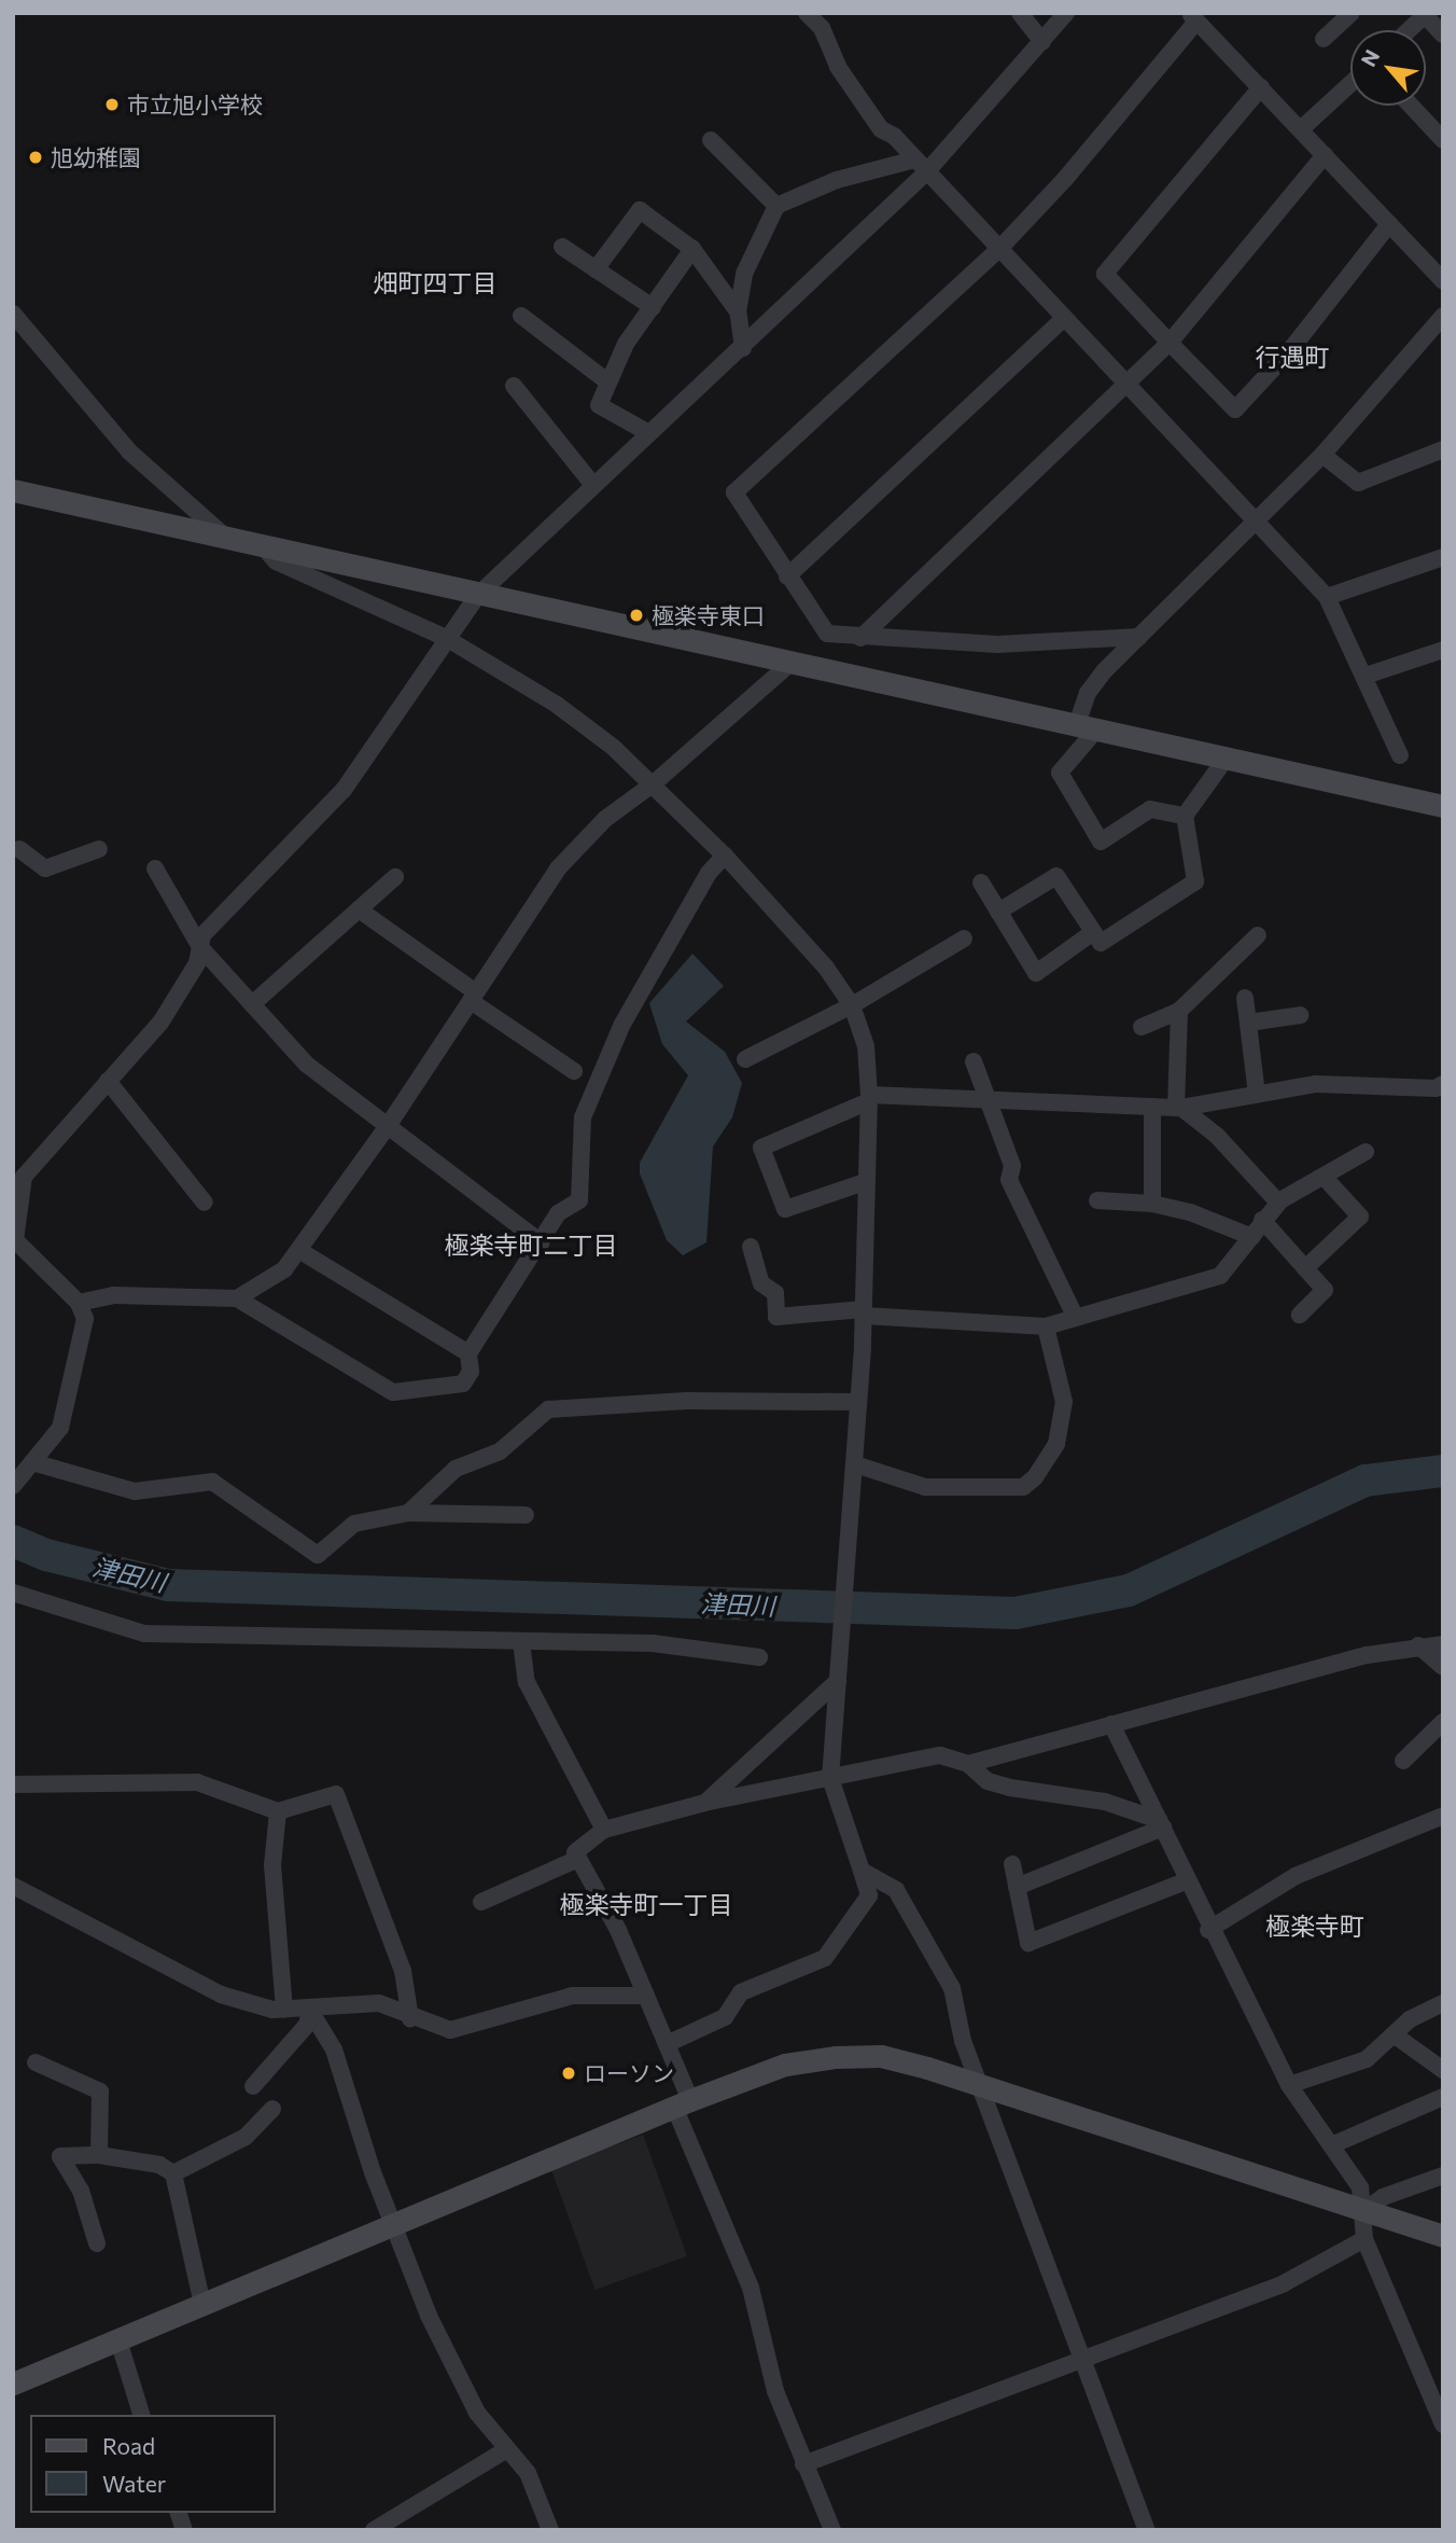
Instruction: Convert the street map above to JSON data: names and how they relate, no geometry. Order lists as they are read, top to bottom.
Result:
{
  "districts": [
    "畑町四丁目",
    "行遇町",
    "極楽寺町二丁目",
    "極楽寺町一丁目",
    "極楽寺町"
  ],
  "water": ["津田川"],
  "places": [
    "市立旭小学校",
    "旭幼稚園",
    "極楽寺東口",
    "ローソン"
  ],
  "legend": ["Road", "Water"],
  "north": "top left"
}
